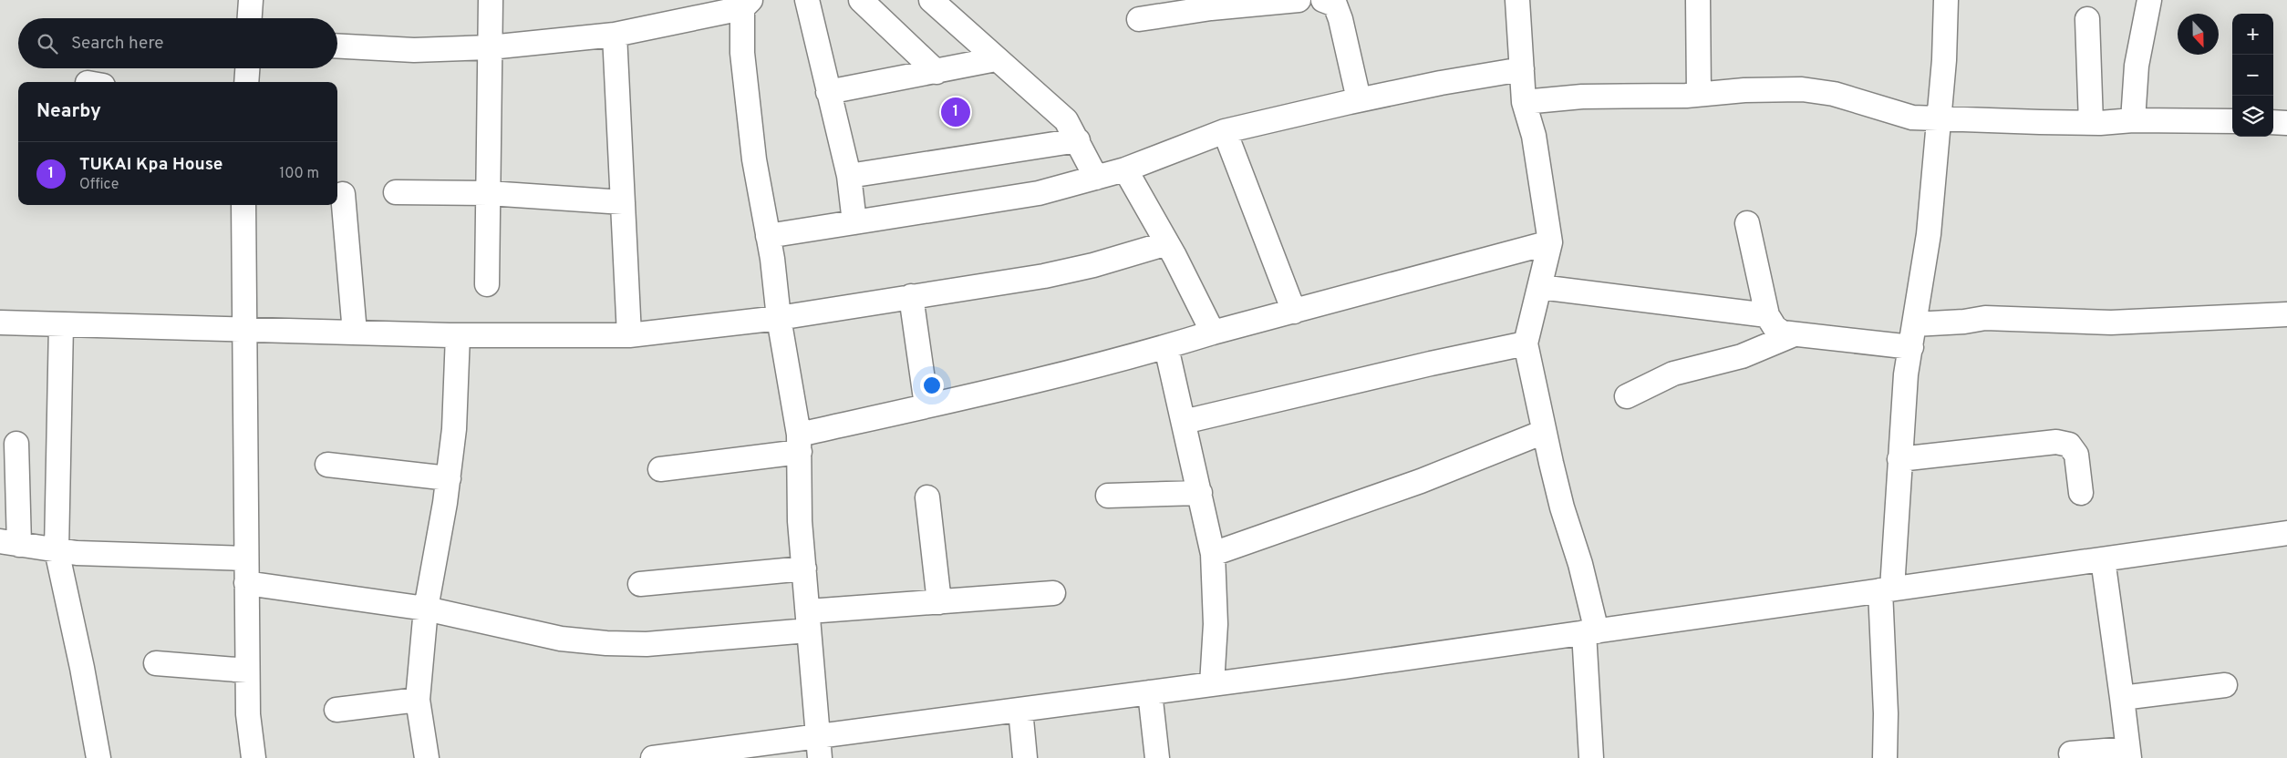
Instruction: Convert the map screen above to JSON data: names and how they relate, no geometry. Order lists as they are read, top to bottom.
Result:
{
  "north": "bottom",
  "page": {
    "map_buttons": ["+", "−"],
    "search": "Search here",
    "heading": "Nearby",
    "pins": "1",
    "list": [
      {
        "mark": "1",
        "name": "TUKAI Kpa House",
        "note": "Office",
        "value": "100 m"
      }
    ]
  }
}
